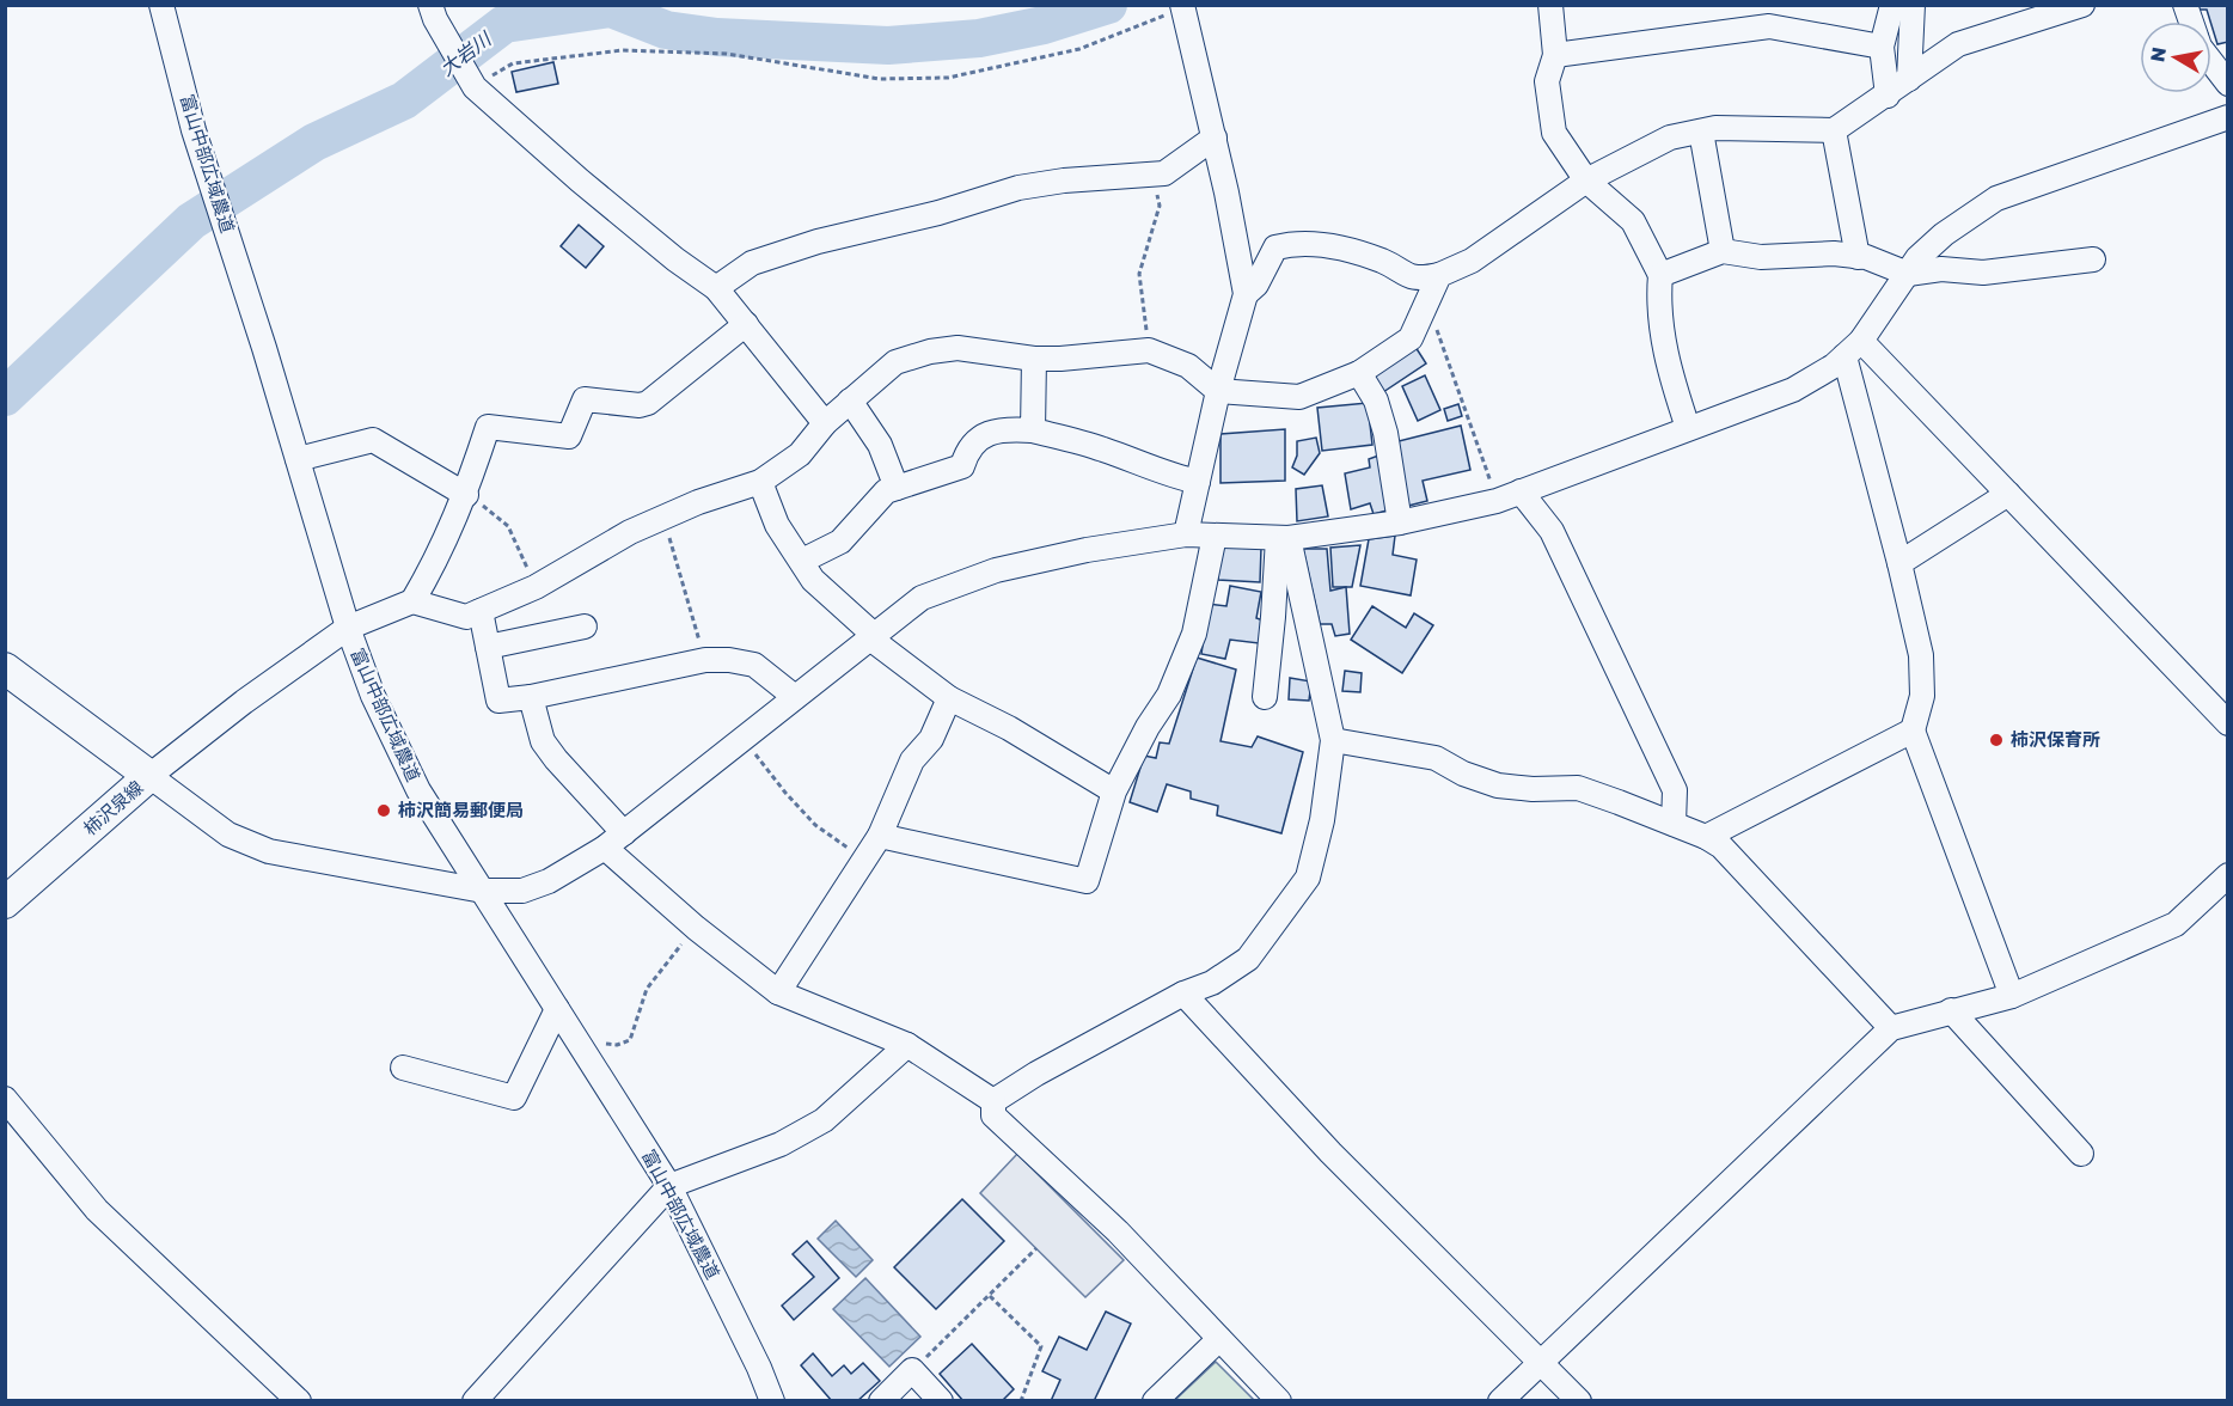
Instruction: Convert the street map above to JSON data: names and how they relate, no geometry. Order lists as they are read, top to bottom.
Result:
{
  "streets": {
    "main road": ["柿沢泉線"],
    "street": ["富山中部広域農道"]
  },
  "water": ["大岩川"],
  "places": ["柿沢保育所", "柿沢簡易郵便局"],
  "north": "left"
}
